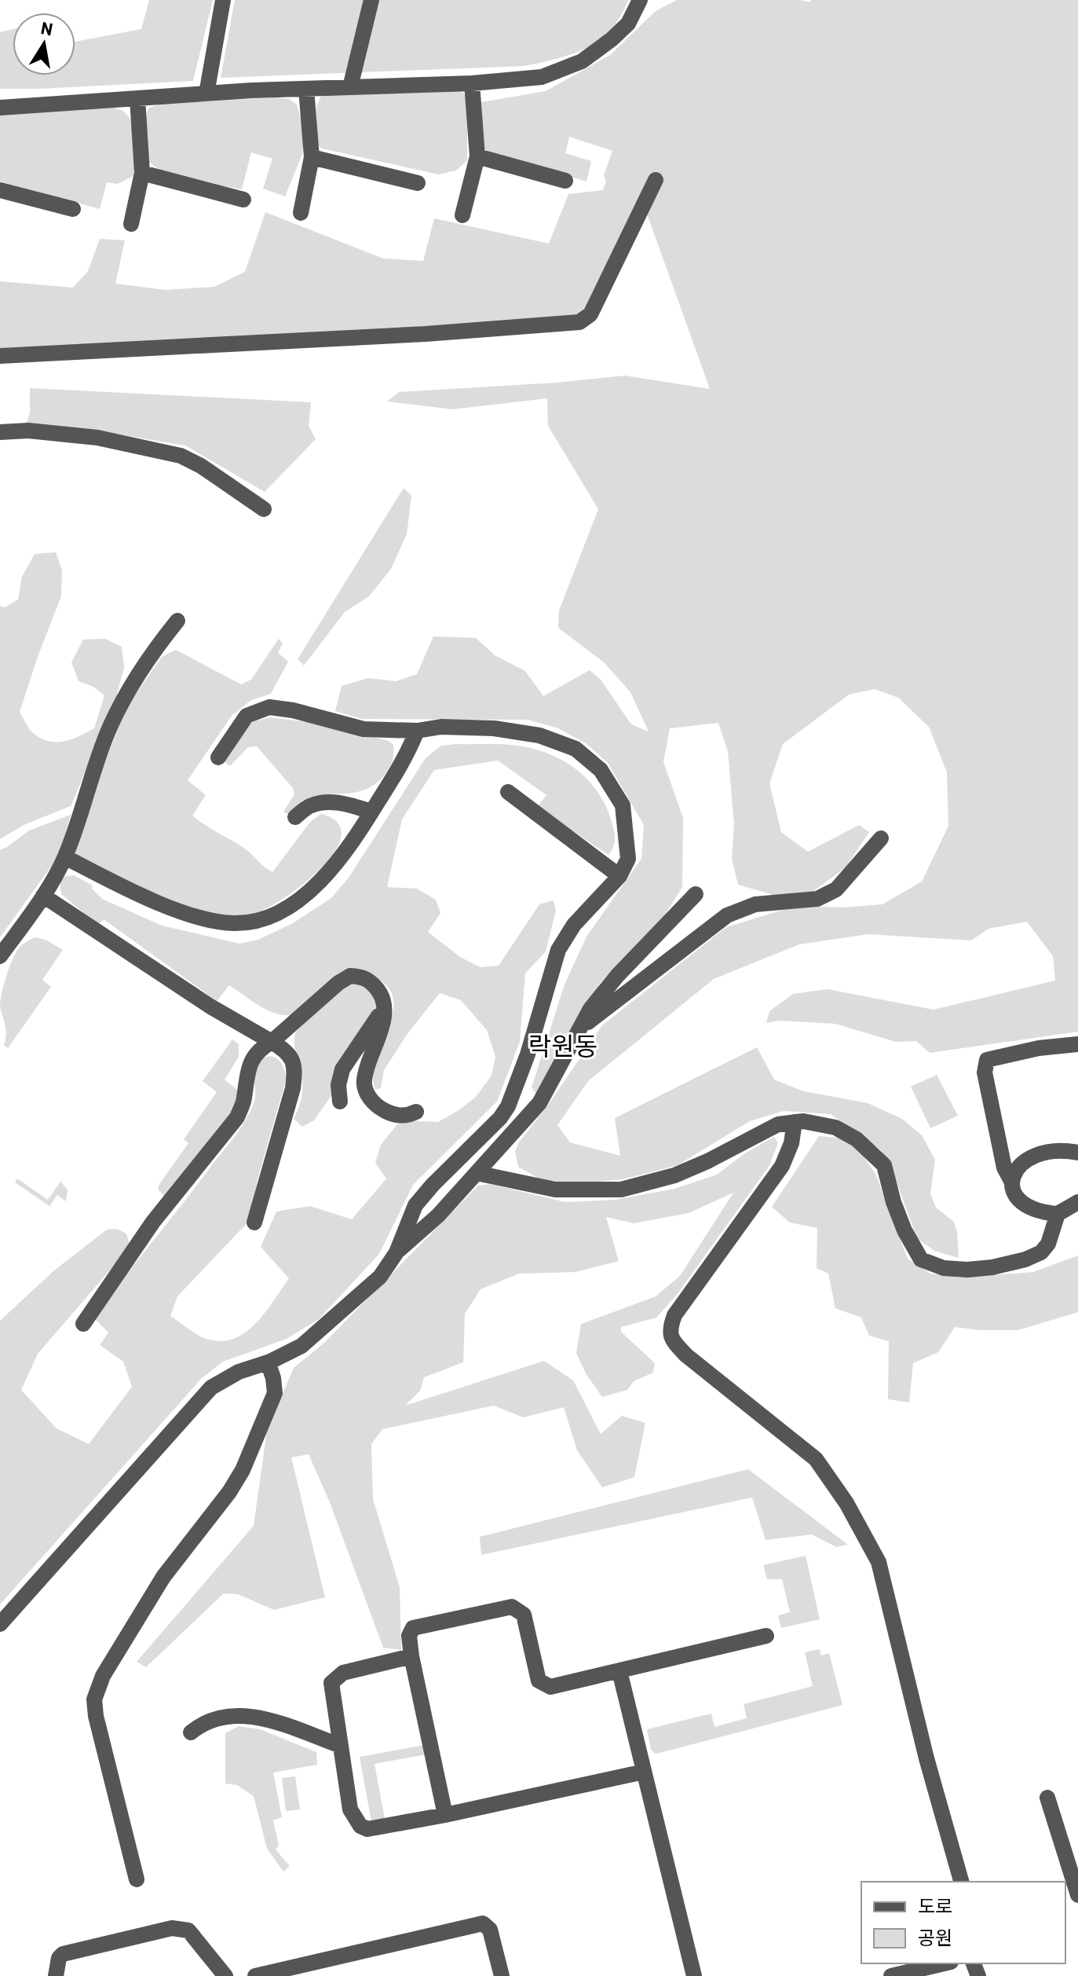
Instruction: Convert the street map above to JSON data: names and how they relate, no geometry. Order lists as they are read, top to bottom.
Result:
{
  "districts": ["락원동"],
  "legend": ["도로", "공원"],
  "north": "top"
}
